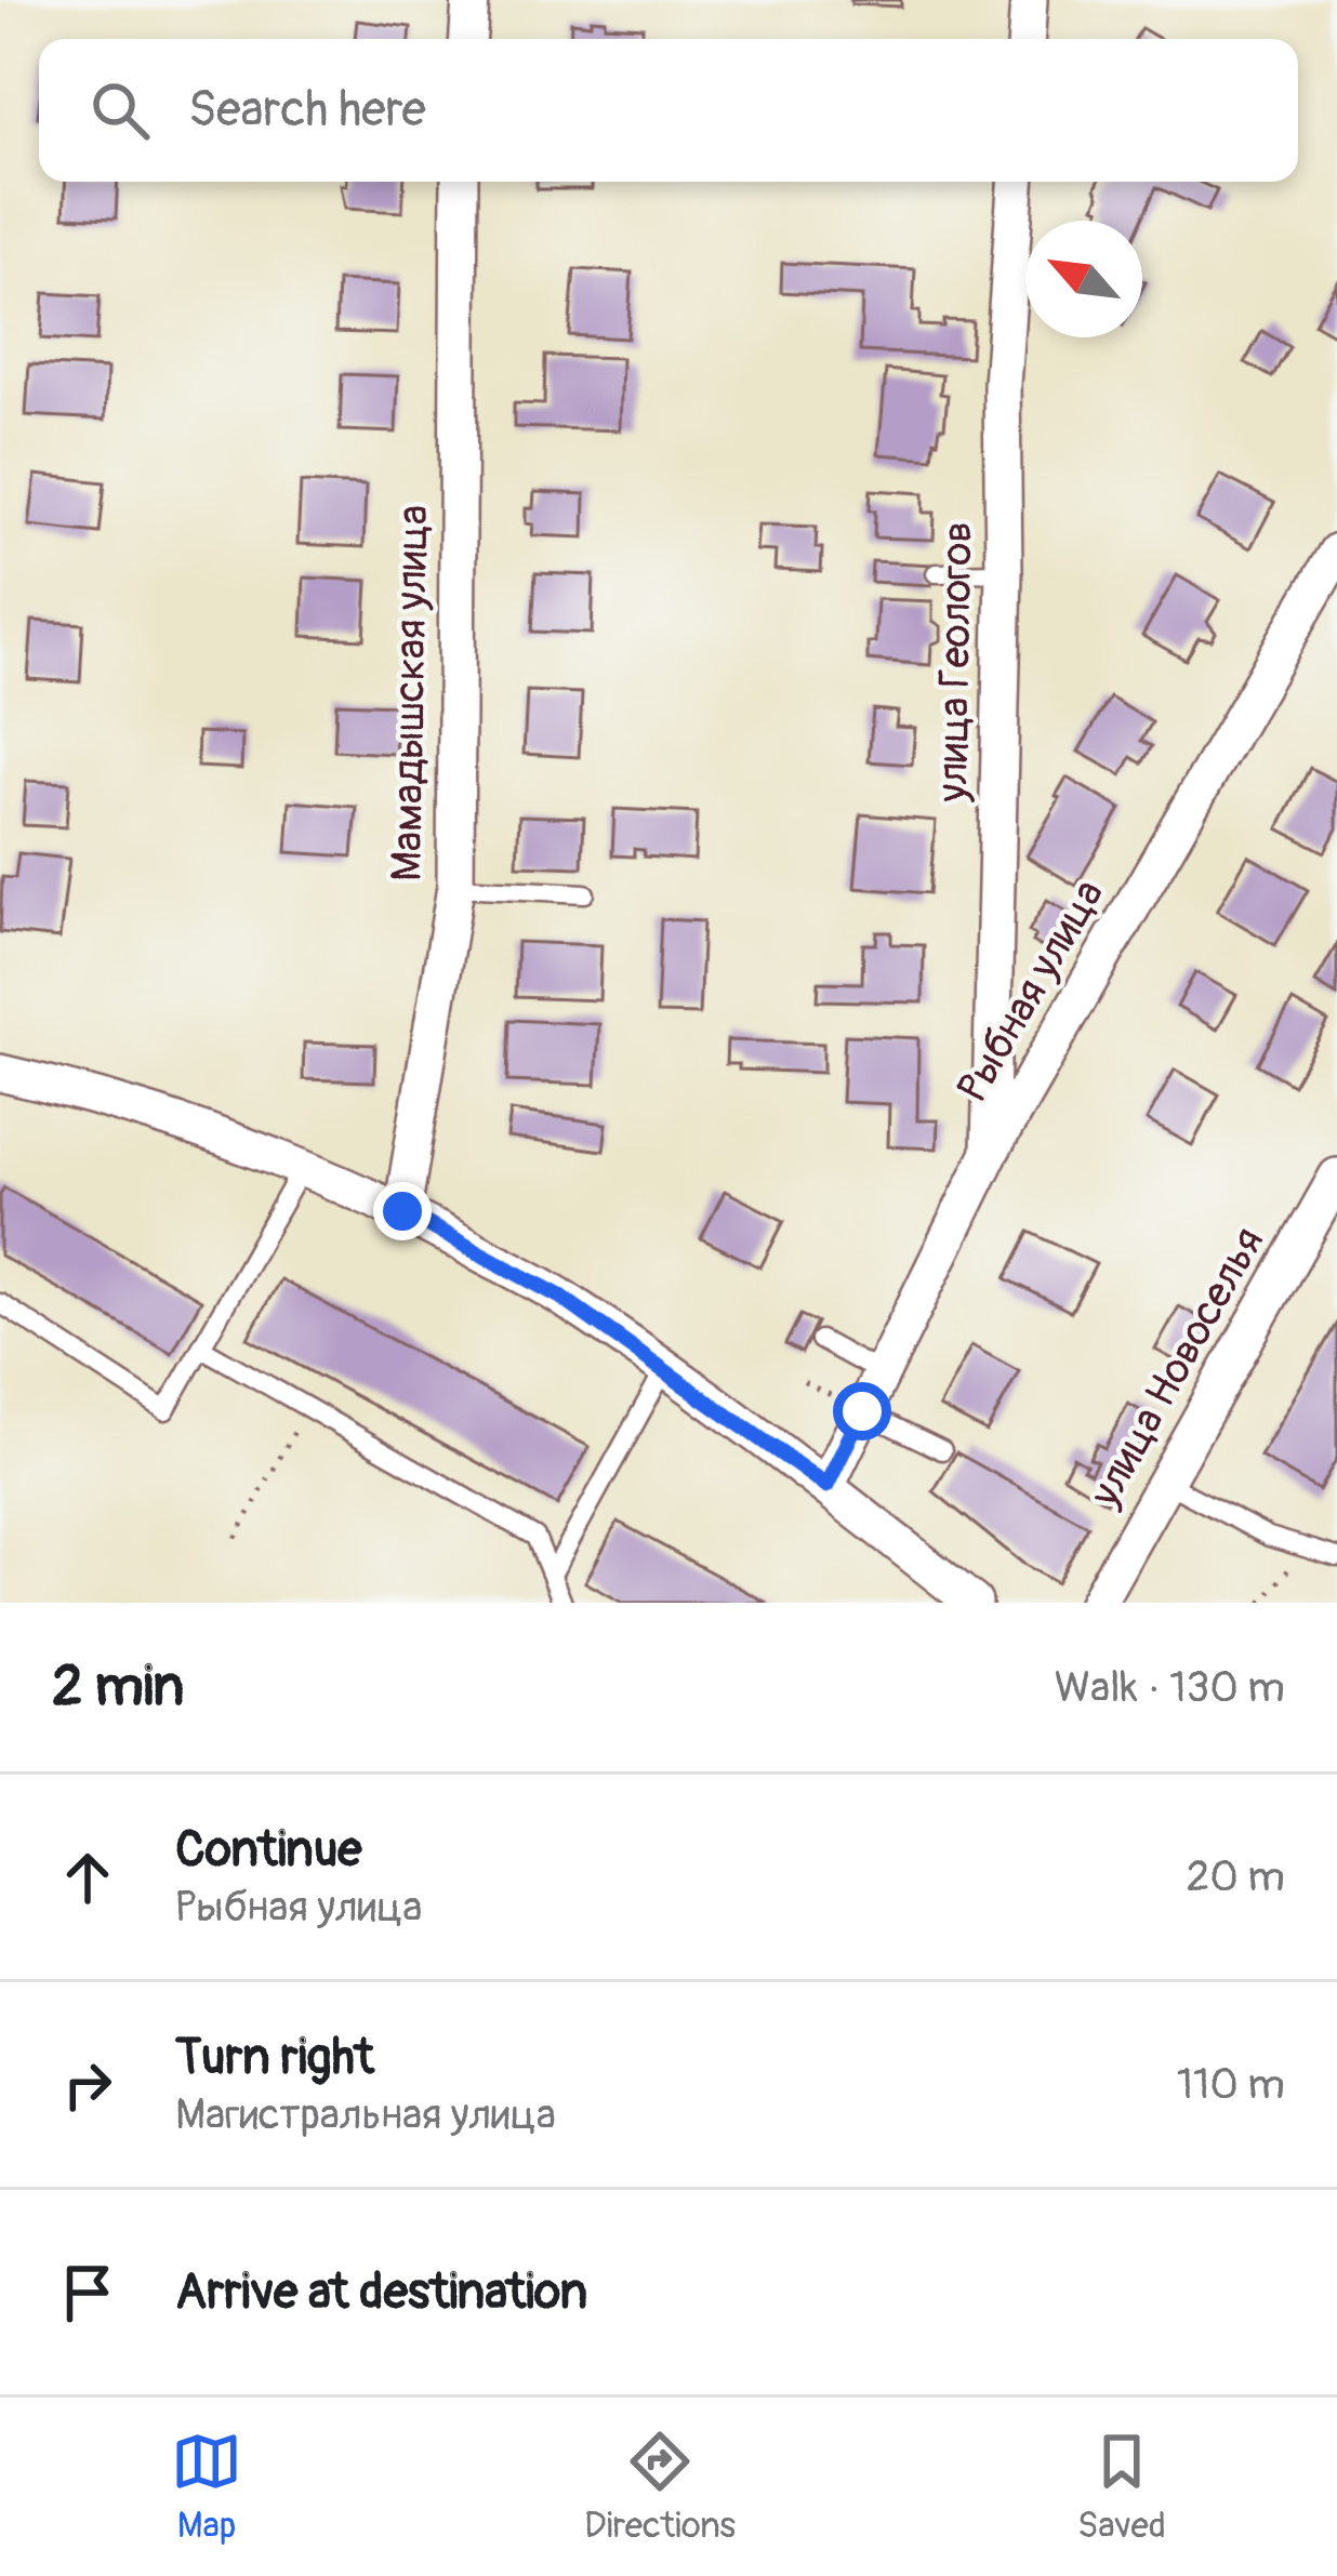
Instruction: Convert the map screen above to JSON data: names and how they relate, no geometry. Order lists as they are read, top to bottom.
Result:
{
  "streets": {
    "street": [
      "улица Геологов",
      "Мамадышская улица",
      "Рыбная улица",
      "улица Новоселья"
    ]
  },
  "crossings": [
    ["улица Геологов", "Рыбная улица"]
  ],
  "north": "top left",
  "page": {
    "search": "Search here",
    "heading": ["2 min", "Walk · 130 m"],
    "list": [
      ["Continue", "Рыбная улица", "20 m"],
      ["Turn right", "Магистральная улица", "110 m"],
      "Arrive at destination"
    ],
    "nav": ["Map", "Directions", "Saved"]
  }
}
